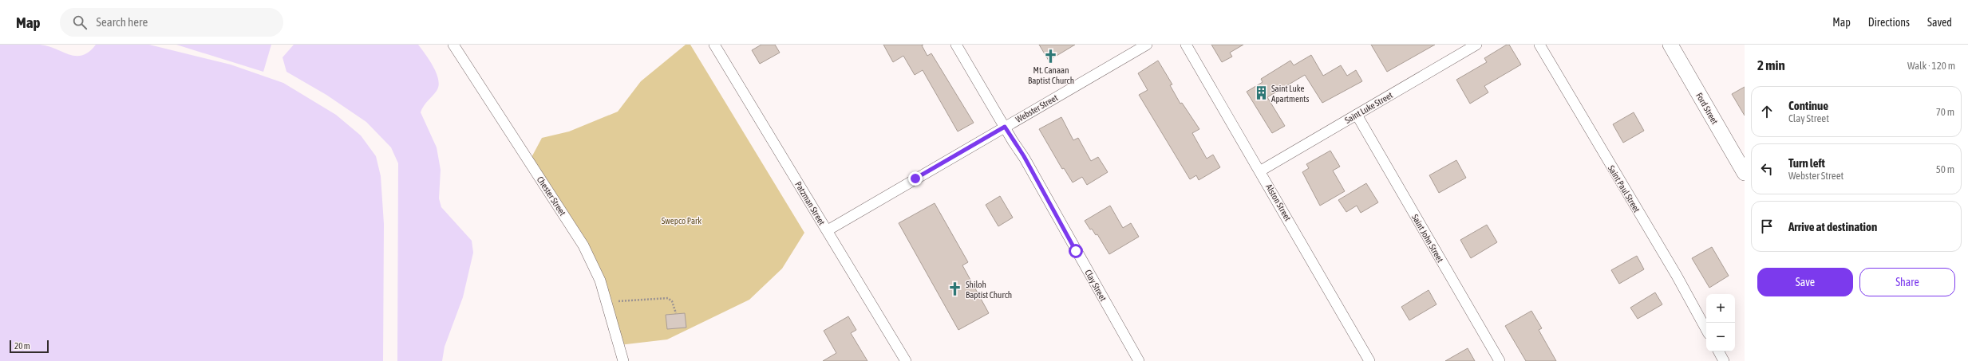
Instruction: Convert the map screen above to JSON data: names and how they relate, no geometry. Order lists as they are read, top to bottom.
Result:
{
  "streets": {
    "main road": ["Ford Street"],
    "street": [
      "Saint Luke Street",
      "Webster Street",
      "Saint Paul Street",
      "Chester Street",
      "Alston Street",
      "Patzman Street",
      "Saint John Street",
      "Clay Street"
    ]
  },
  "crossings": [
    ["Saint Luke Street", "Alston Street"],
    ["Saint Luke Street", "Saint John Street"],
    ["Webster Street", "Patzman Street"],
    ["Webster Street", "Clay Street"]
  ],
  "parks": ["Swepco Park"],
  "places": {
    "church": ["Mt. Canaan Baptist Church", "Shiloh Baptist Church"],
    "building": ["Saint Luke Apartments"]
  },
  "scale_bar": "20 m",
  "page": {
    "header": "Map",
    "search": "Search here",
    "nav": ["Map", "Directions", "Saved"],
    "heading": ["2 min", "Walk · 120 m"],
    "list": [
      ["Continue", "Clay Street", "70 m"],
      ["Turn left", "Webster Street", "50 m"],
      "Arrive at destination"
    ],
    "buttons": ["Save", "Share"],
    "map_buttons": ["+", "−"],
    "scale": "20 m"
  }
}
